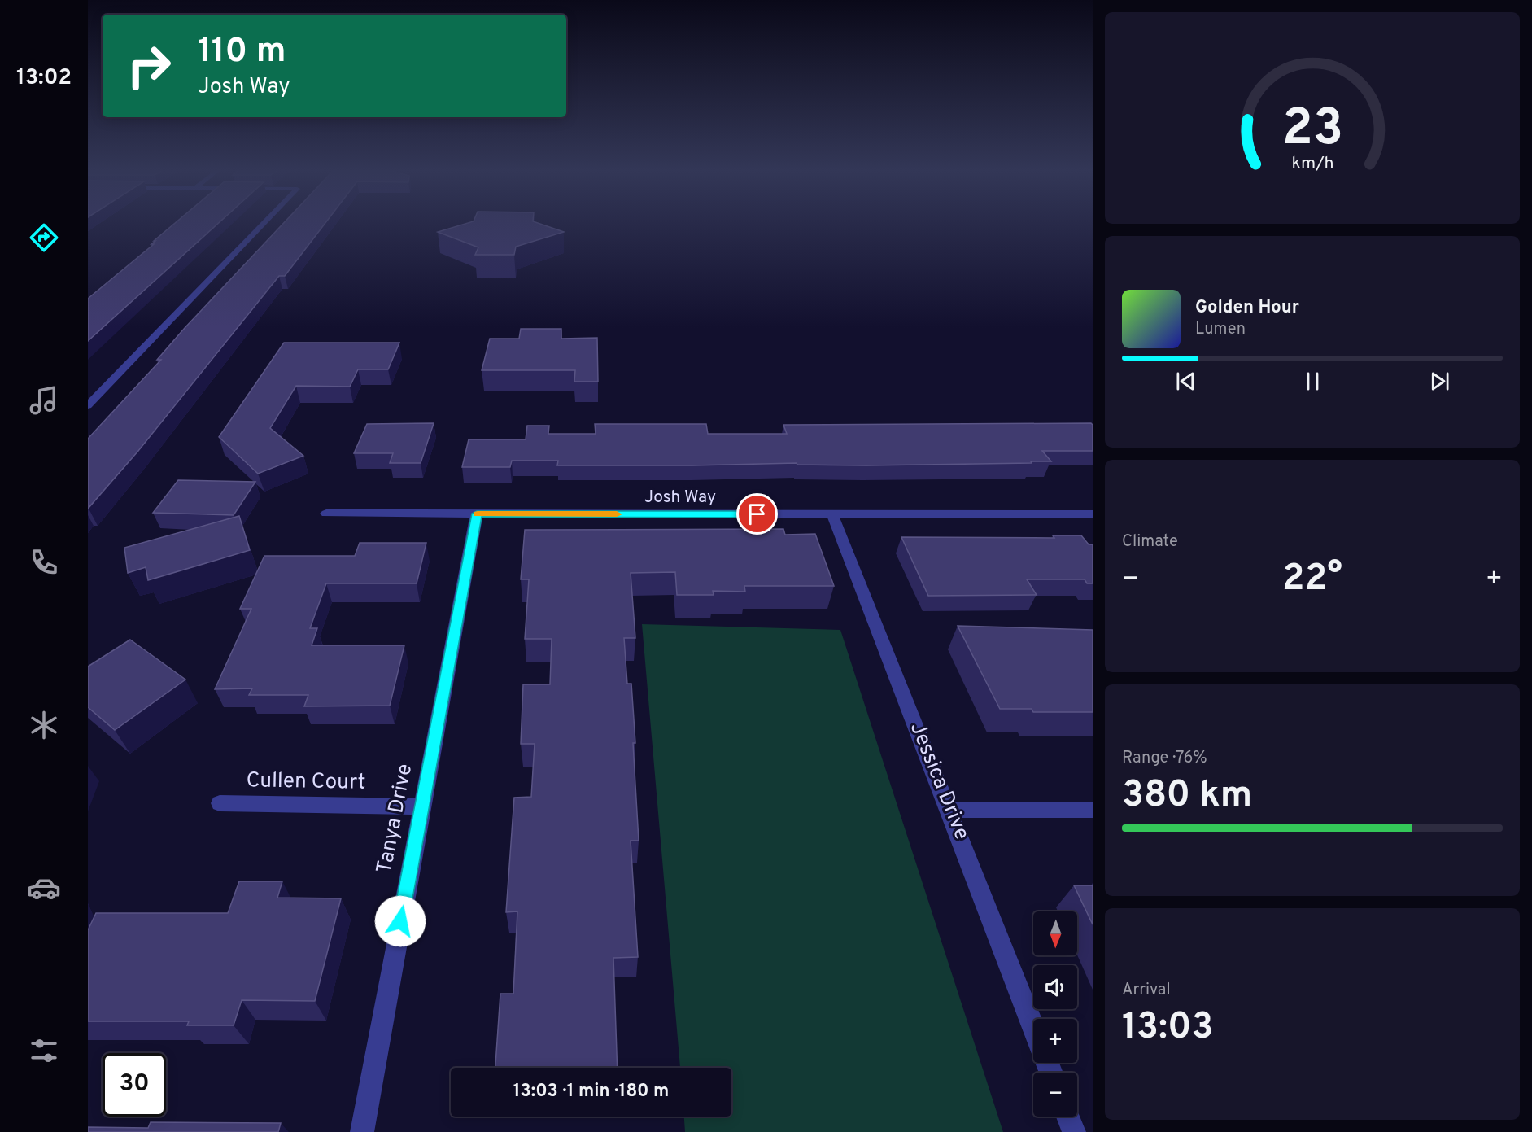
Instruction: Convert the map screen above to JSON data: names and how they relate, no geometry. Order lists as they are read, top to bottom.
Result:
{
  "streets": {
    "street": [
      "Josh Way",
      "Jessica Drive",
      "Cullen Court",
      "Tanya Drive"
    ]
  },
  "crossings": [
    ["Josh Way", "Jessica Drive"],
    ["Josh Way", "Tanya Drive"],
    ["Cullen Court", "Tanya Drive"]
  ],
  "north": "bottom",
  "page": {
    "tabs": "13:02",
    "turn": ["110 m", "Josh Way"],
    "song": ["Golden Hour", "Lumen"],
    "tile": [
      "Climate",
      ["Range · 76%", "380 km"],
      ["Arrival", "13:03"]
    ],
    "heat": ["−", "22°", "+"],
    "map_buttons": ["+", "−"],
    "limit": "30",
    "trip": "13:03 · 1 min · 180 m",
    "gauge": ["23", "km/h"]
  }
}
